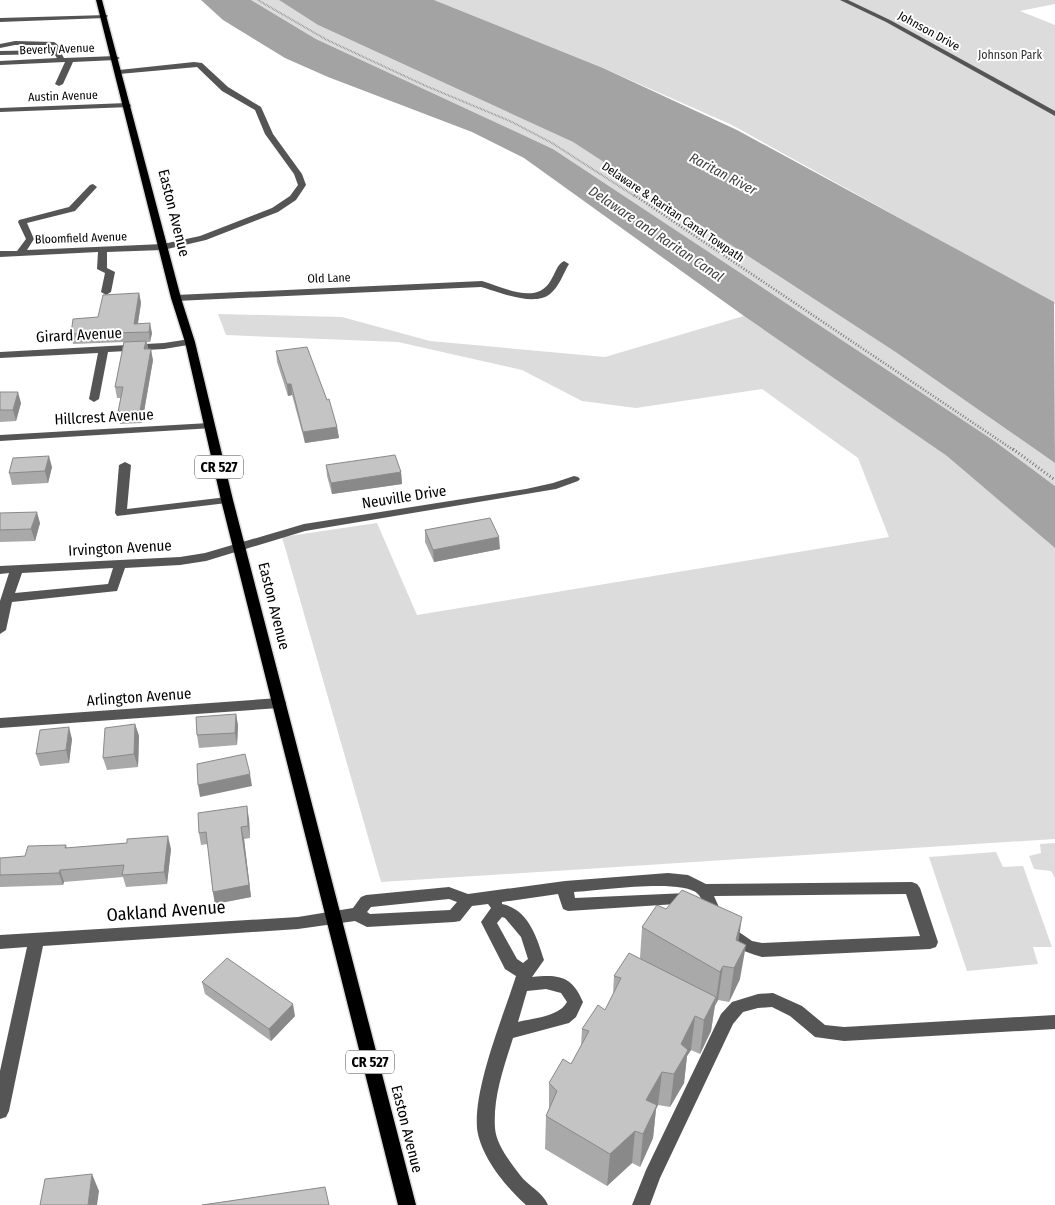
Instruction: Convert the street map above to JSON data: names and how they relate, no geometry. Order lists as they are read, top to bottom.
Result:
{
  "streets": {
    "main road": ["Easton Avenue", "CR 527"],
    "street": [
      "Johnson Drive",
      "Beverly Avenue",
      "Austin Avenue",
      "Bloomfield Avenue",
      "Old Lane",
      "Girard Avenue",
      "Hillcrest Avenue",
      "Neuville Drive",
      "Irvington Avenue",
      "Arlington Avenue",
      "Oakland Avenue"
    ],
    "path": ["Delaware & Raritan Canal Towpath"]
  },
  "crossings": [
    ["Beverly Avenue", "Easton Avenue"],
    ["Austin Avenue", "Easton Avenue"],
    ["Easton Avenue", "Bloomfield Avenue"],
    ["Easton Avenue", "Old Lane"],
    ["Easton Avenue", "Girard Avenue"],
    ["Easton Avenue", "Hillcrest Avenue"],
    ["Easton Avenue", "Neuville Drive"],
    ["Easton Avenue", "Irvington Avenue"],
    ["Easton Avenue", "Arlington Avenue"],
    ["Easton Avenue", "Oakland Avenue"],
    ["Neuville Drive", "Irvington Avenue"]
  ],
  "water": ["Raritan River", "Delaware and Raritan Canal"],
  "parks": ["Johnson Park"]
}
